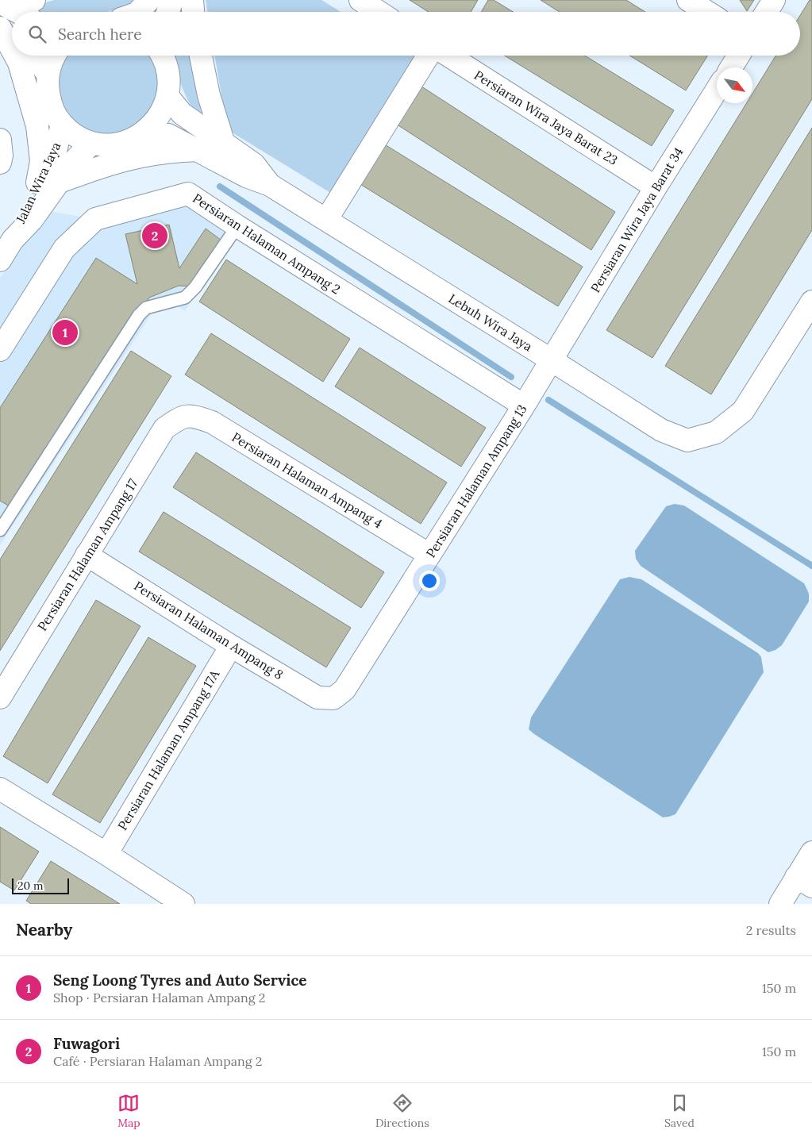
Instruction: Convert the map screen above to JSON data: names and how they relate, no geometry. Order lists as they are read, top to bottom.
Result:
{
  "streets": {
    "street": [
      "Persiaran Wira Jaya Barat 23",
      "Jalan Wira Jaya",
      "Persiaran Wira Jaya Barat 34",
      "Persiaran Halaman Ampang 2",
      "Lebuh Wira Jaya",
      "Persiaran Halaman Ampang 4",
      "Persiaran Halaman Ampang 13",
      "Persiaran Halaman Ampang 17",
      "Persiaran Halaman Ampang 8",
      "Persiaran Halaman Ampang 17A"
    ]
  },
  "crossings": [
    ["Persiaran Wira Jaya Barat 23", "Persiaran Wira Jaya Barat 34"],
    ["Persiaran Wira Jaya Barat 34", "Lebuh Wira Jaya"],
    ["Persiaran Wira Jaya Barat 34", "Persiaran Halaman Ampang 13"],
    ["Persiaran Halaman Ampang 2", "Persiaran Halaman Ampang 13"],
    ["Lebuh Wira Jaya", "Persiaran Halaman Ampang 13"],
    ["Persiaran Halaman Ampang 4", "Persiaran Halaman Ampang 13"],
    ["Persiaran Halaman Ampang 4", "Persiaran Halaman Ampang 17"],
    ["Persiaran Halaman Ampang 13", "Persiaran Halaman Ampang 8"],
    ["Persiaran Halaman Ampang 17", "Persiaran Halaman Ampang 8"],
    ["Persiaran Halaman Ampang 8", "Persiaran Halaman Ampang 17A"]
  ],
  "scale_bar": "20 m",
  "north": "bottom right",
  "page": {
    "search": "Search here",
    "pins": ["2", "1"],
    "scale": "20 m",
    "heading": ["Nearby", "2 results"],
    "list": [
      {
        "mark": "1",
        "name": "Seng Loong Tyres and Auto Service",
        "note": "Shop · Persiaran Halaman Ampang 2",
        "value": "150 m"
      },
      {
        "mark": "2",
        "name": "Fuwagori",
        "note": "Café · Persiaran Halaman Ampang 2",
        "value": "150 m"
      }
    ],
    "nav": ["Map", "Directions", "Saved"]
  }
}
